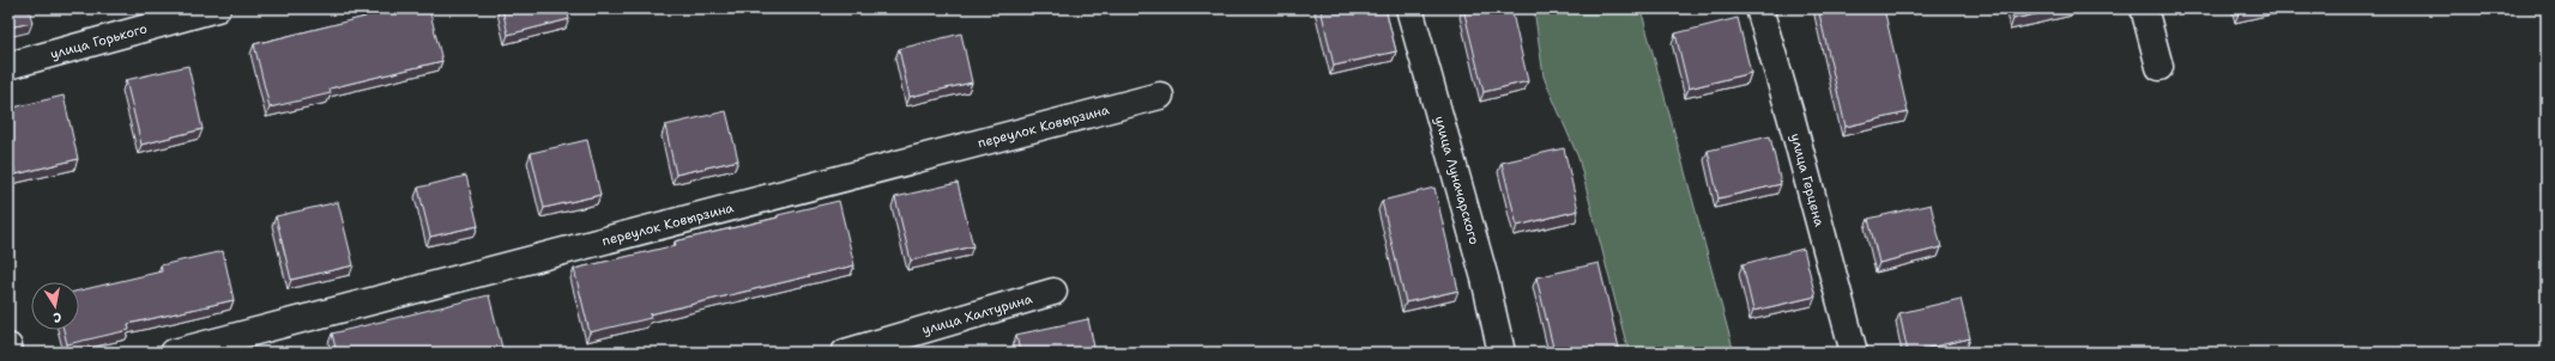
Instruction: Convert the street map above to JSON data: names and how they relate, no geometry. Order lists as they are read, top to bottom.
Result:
{
  "streets": {
    "street": [
      "улица Горького",
      "переулок Ковырзина",
      "улица Луначарского",
      "улица Герцена",
      "улица Халтурина"
    ]
  },
  "north": "bottom"
}
